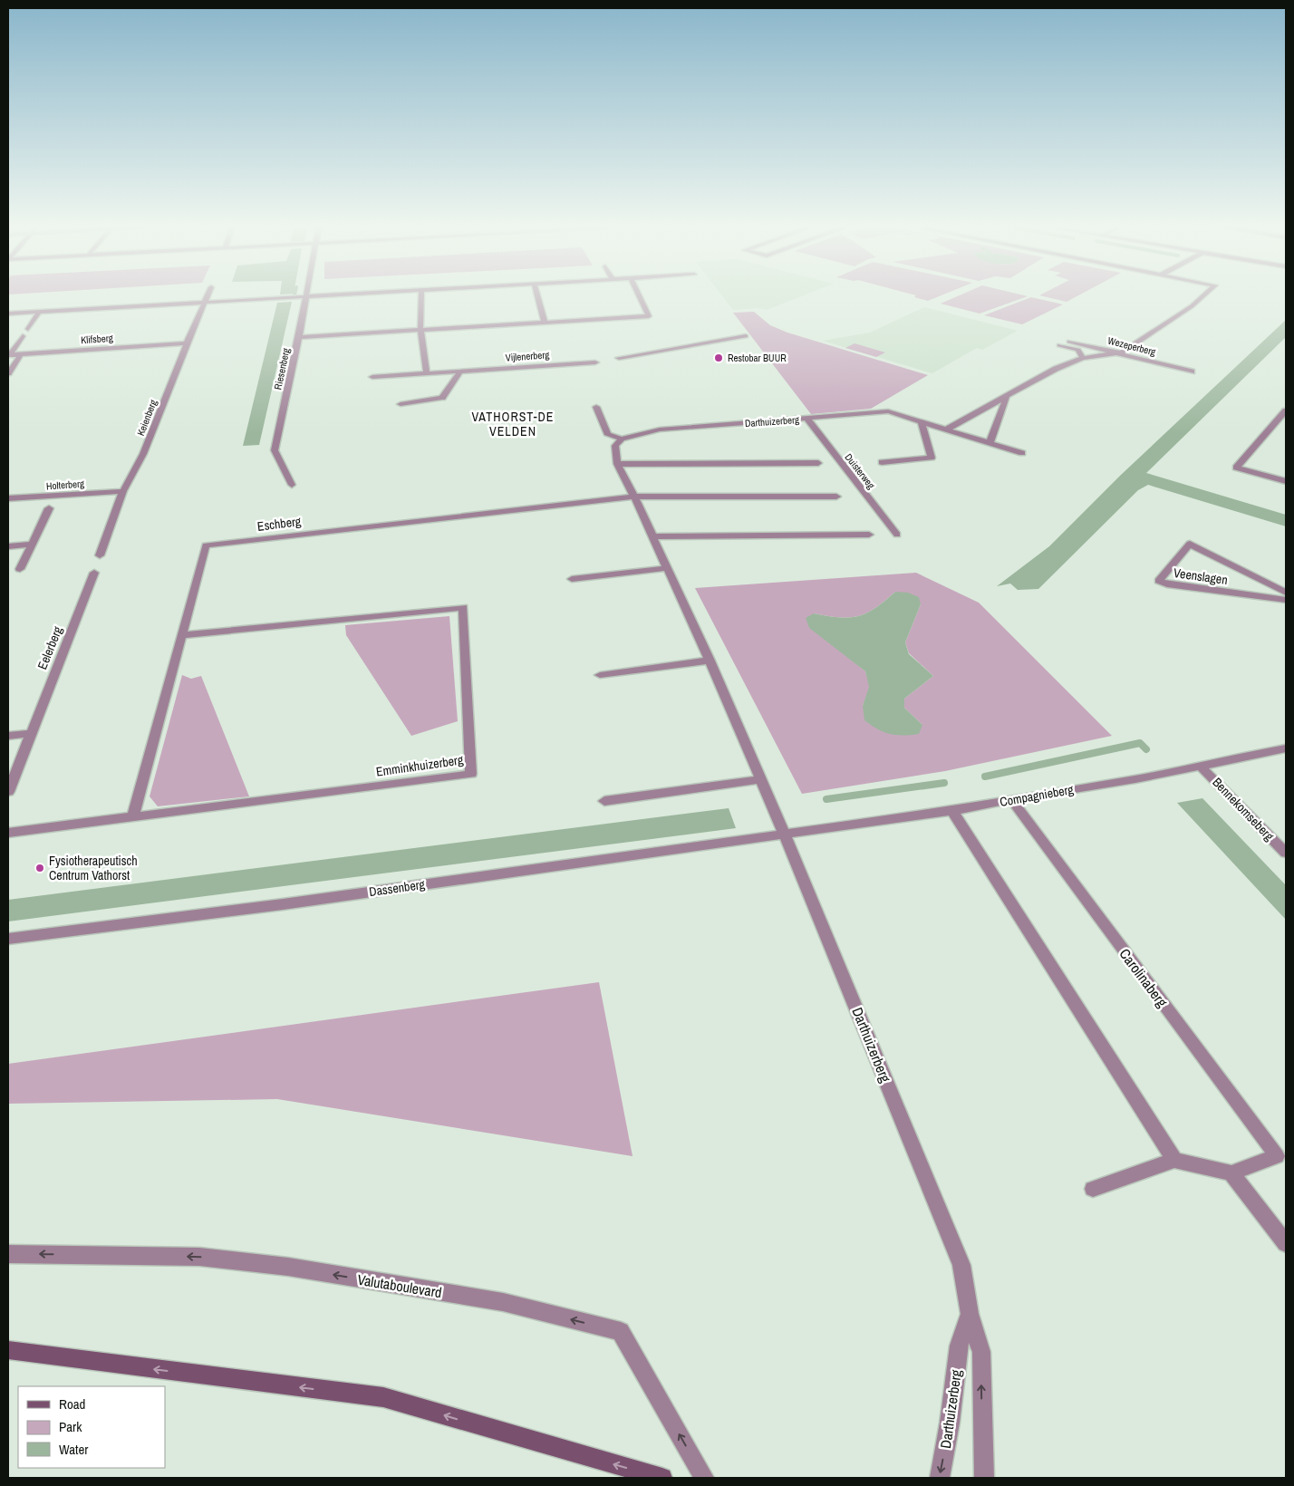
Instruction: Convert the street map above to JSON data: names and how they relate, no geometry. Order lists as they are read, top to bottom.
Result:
{
  "streets": {
    "street": [
      "Klifsberg",
      "Wezeperberg",
      "Vijlenerberg",
      "Riesenberg",
      "Keienberg",
      "Darthuizerberg",
      "Duisterweg",
      "Holterberg",
      "Eschberg",
      "Veenslagen",
      "Eelerberg",
      "Emminkhuizerberg",
      "Compagnieberg",
      "Bennekomseberg",
      "Dassenberg",
      "Carolinaberg",
      "Valutaboulevard"
    ]
  },
  "crossings": [
    ["Klifsberg", "Keienberg"],
    ["Keienberg", "Holterberg"],
    ["Darthuizerberg", "Duisterweg"],
    ["Darthuizerberg", "Eschberg"],
    ["Darthuizerberg", "Compagnieberg"],
    ["Darthuizerberg", "Dassenberg"],
    ["Eschberg", "Emminkhuizerberg"],
    ["Compagnieberg", "Bennekomseberg"],
    ["Compagnieberg", "Dassenberg"],
    ["Compagnieberg", "Carolinaberg"]
  ],
  "one_way": ["Valutaboulevard"],
  "districts": ["VATHORST-DE VELDEN"],
  "places": ["Restobar BUUR", "Fysiotherapeutisch Centrum Vathorst"],
  "legend": ["Road", "Park", "Water"]
}
